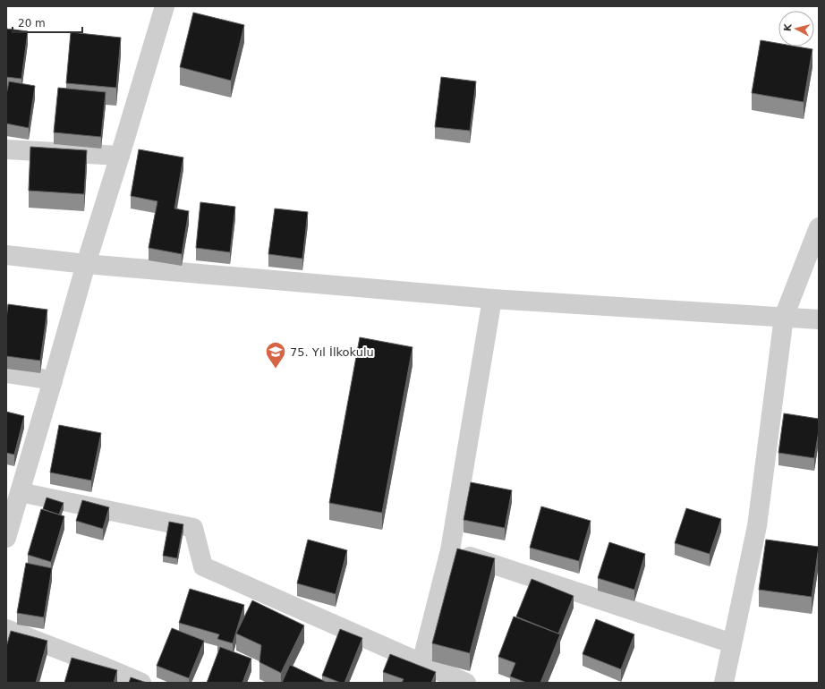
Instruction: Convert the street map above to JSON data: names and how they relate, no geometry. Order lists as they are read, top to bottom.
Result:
{
  "places": {
    "school or university": ["75. Yıl İlkokulu"]
  },
  "scale_bar": "20 m",
  "north": "left"
}
